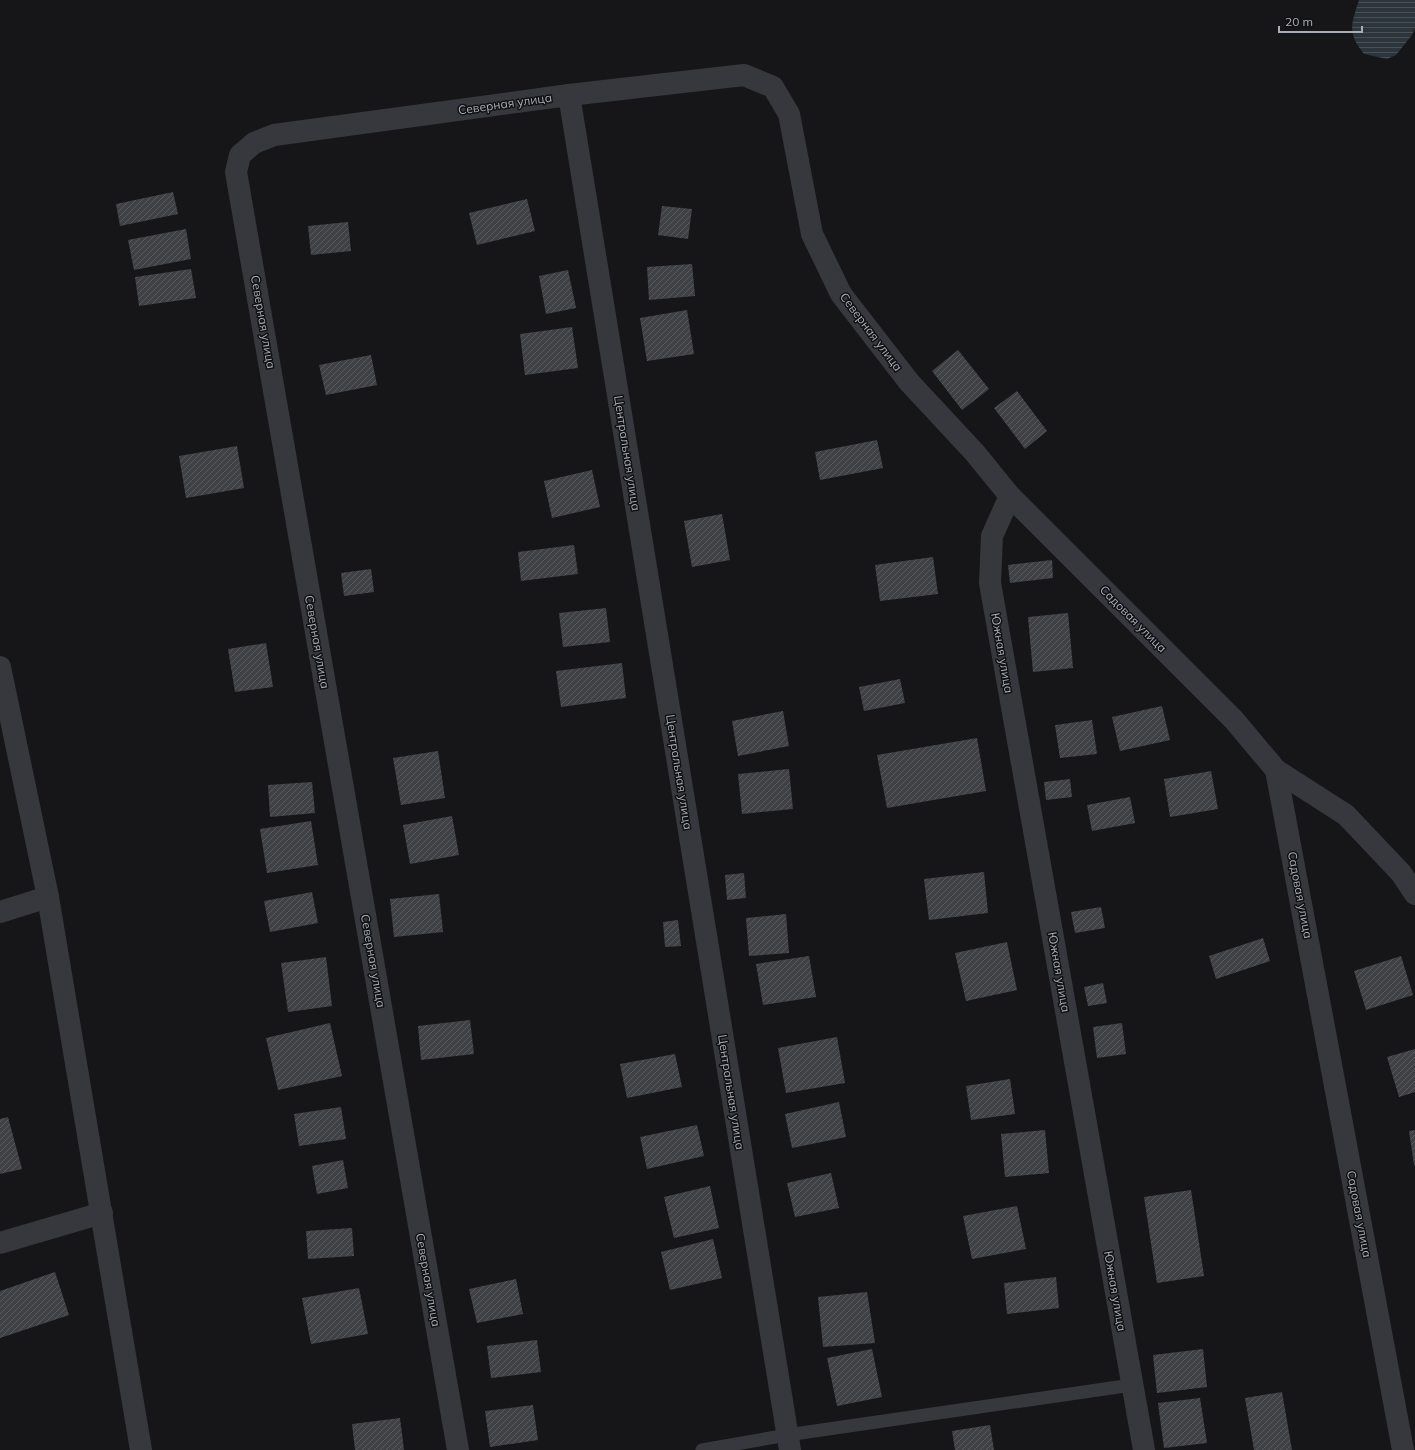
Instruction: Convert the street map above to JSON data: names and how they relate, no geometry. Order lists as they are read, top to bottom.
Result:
{
  "streets": {
    "street": [
      "Северная улица",
      "Центральная улица",
      "Садовая улица",
      "Южная улица"
    ]
  },
  "crossings": [
    ["Северная улица", "Центральная улица"],
    ["Северная улица", "Садовая улица"],
    ["Садовая улица", "Южная улица"]
  ],
  "scale_bar": "20 m"
}
